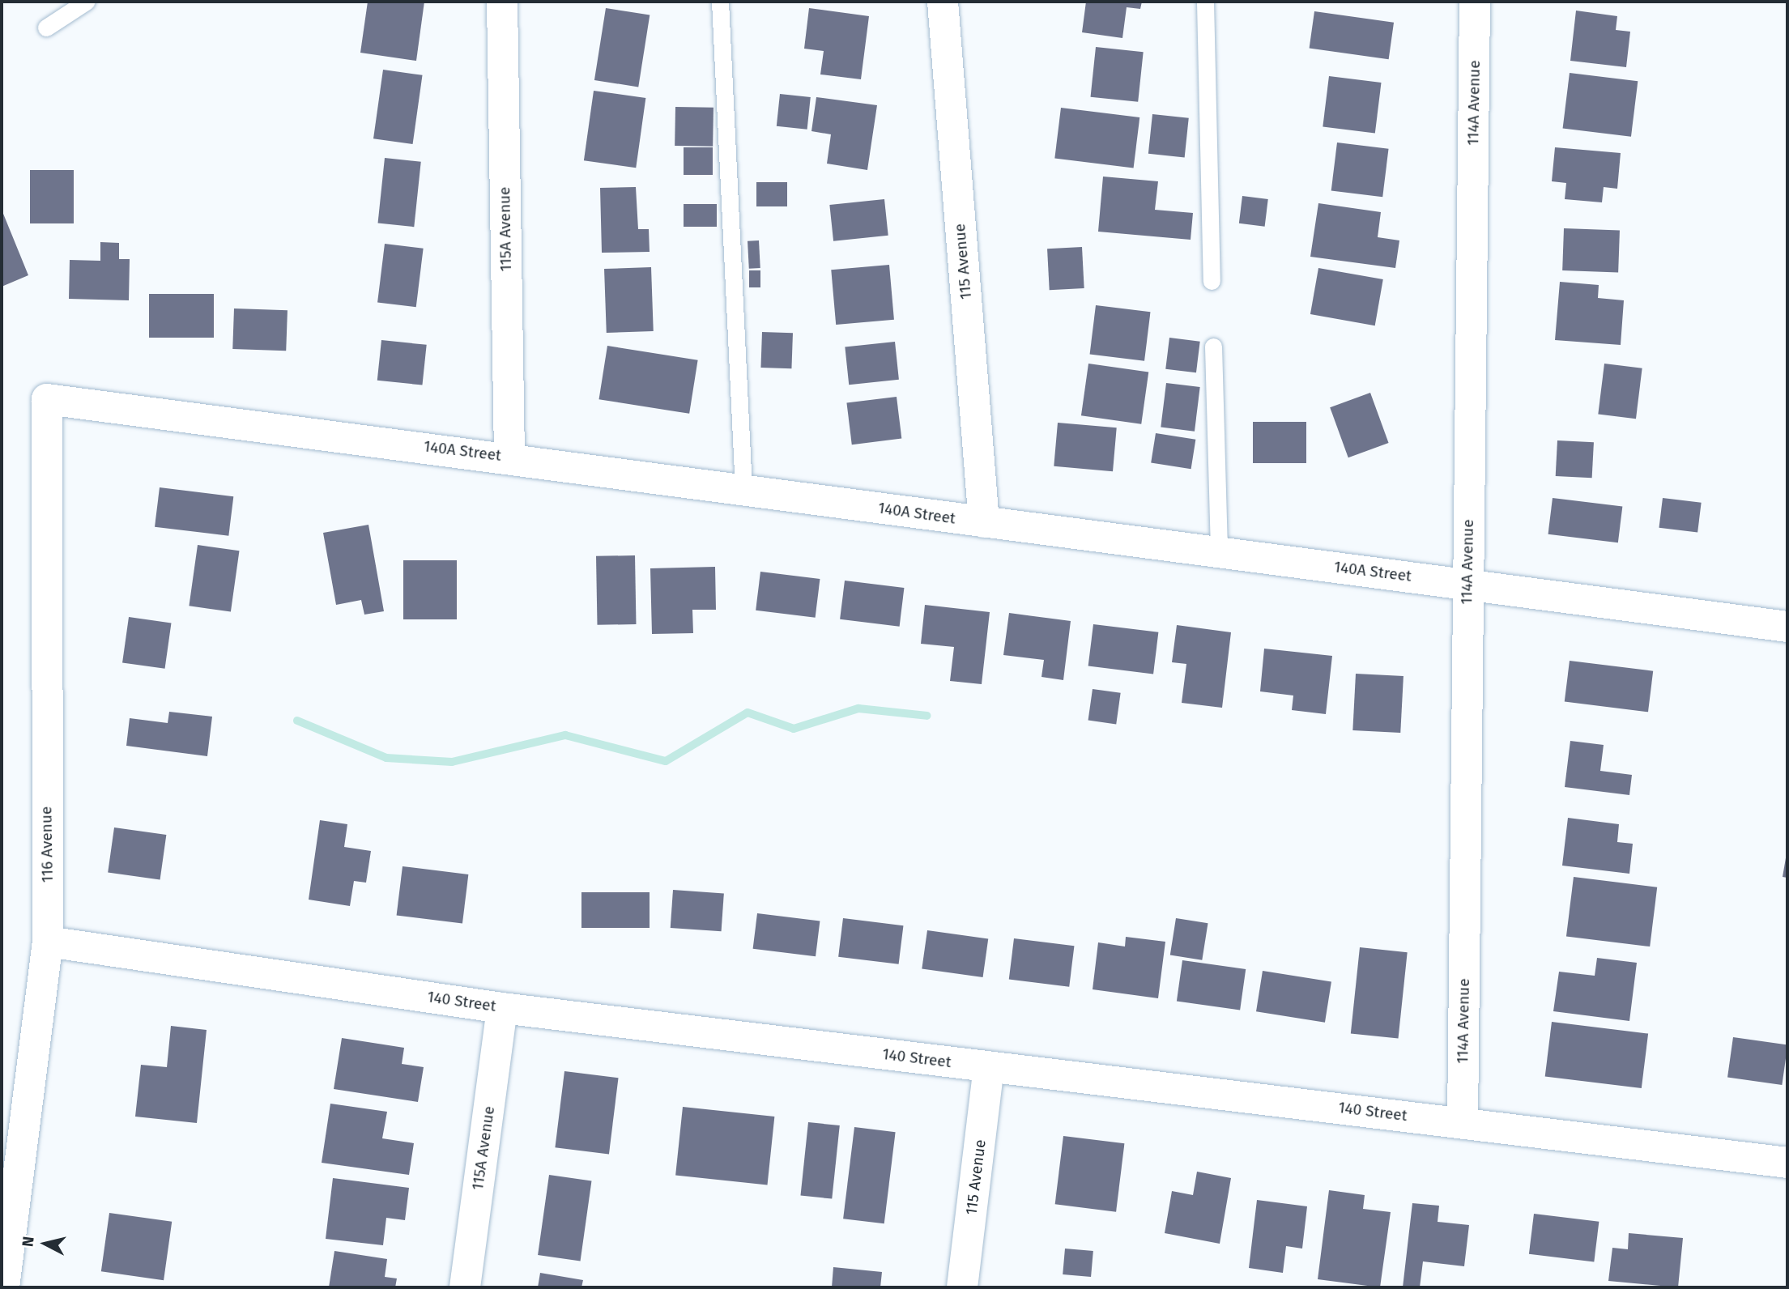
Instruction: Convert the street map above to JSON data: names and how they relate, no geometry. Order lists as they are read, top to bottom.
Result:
{
  "streets": {
    "street": [
      "114A Avenue",
      "115A Avenue",
      "115 Avenue",
      "140A Street",
      "116 Avenue",
      "140 Street"
    ]
  },
  "crossings": [
    ["114A Avenue", "140A Street"],
    ["114A Avenue", "140 Street"],
    ["115A Avenue", "140A Street"],
    ["115A Avenue", "140 Street"],
    ["115 Avenue", "140A Street"],
    ["115 Avenue", "140 Street"],
    ["140A Street", "116 Avenue"],
    ["116 Avenue", "140 Street"]
  ],
  "north": "left"
}
